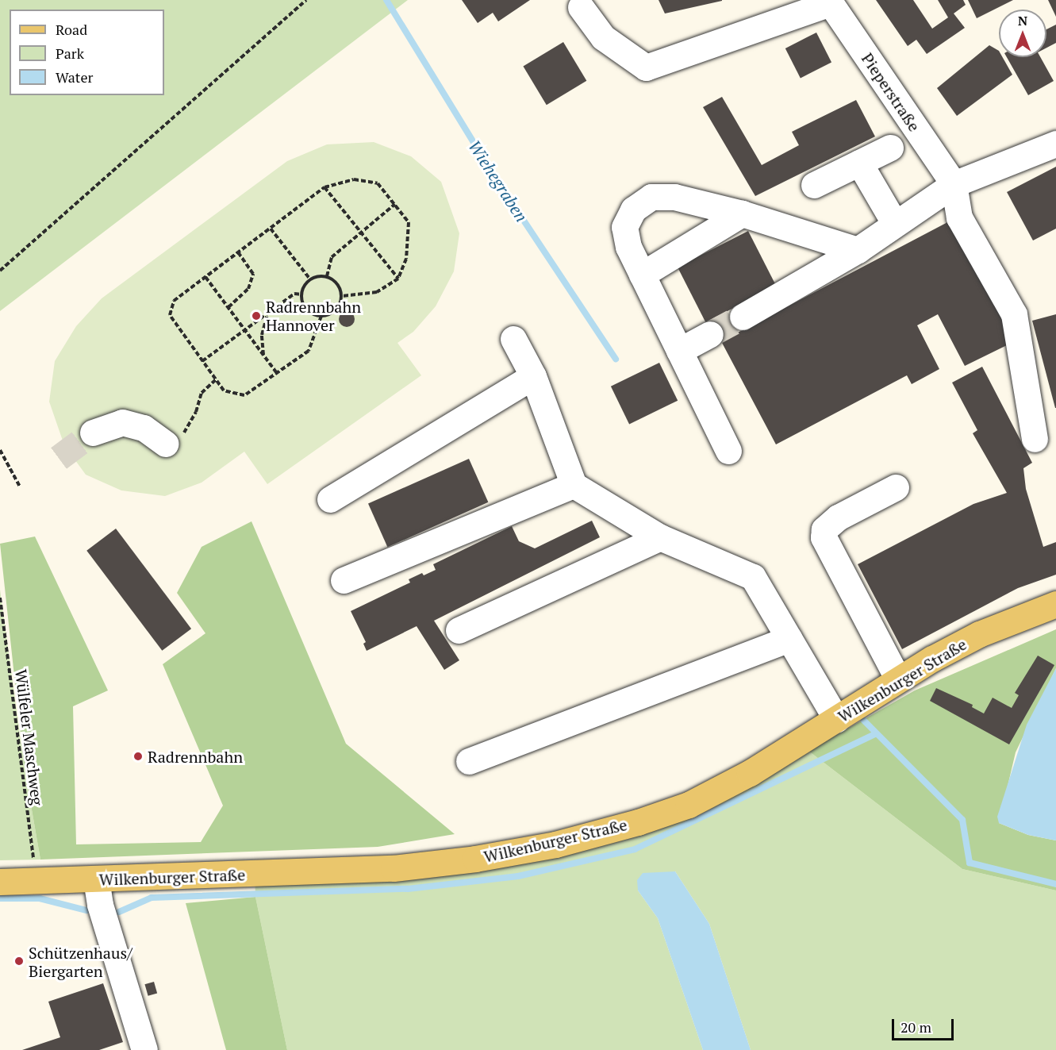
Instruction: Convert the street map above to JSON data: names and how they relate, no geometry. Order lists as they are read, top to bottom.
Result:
{
  "streets": {
    "main road": ["Wilkenburger Straße"],
    "street": ["Pieperstraße"],
    "path": ["Wülfeler Maschweg"]
  },
  "crossings": [
    ["Wilkenburger Straße", "Wülfeler Maschweg"]
  ],
  "water": ["Wiehegraben"],
  "places": ["Radrennbahn Hannover", "Radrennbahn", "Schützenhaus/ Biergarten"],
  "legend": ["Road", "Park", "Water"],
  "scale_bar": "20 m",
  "north": "top"
}
